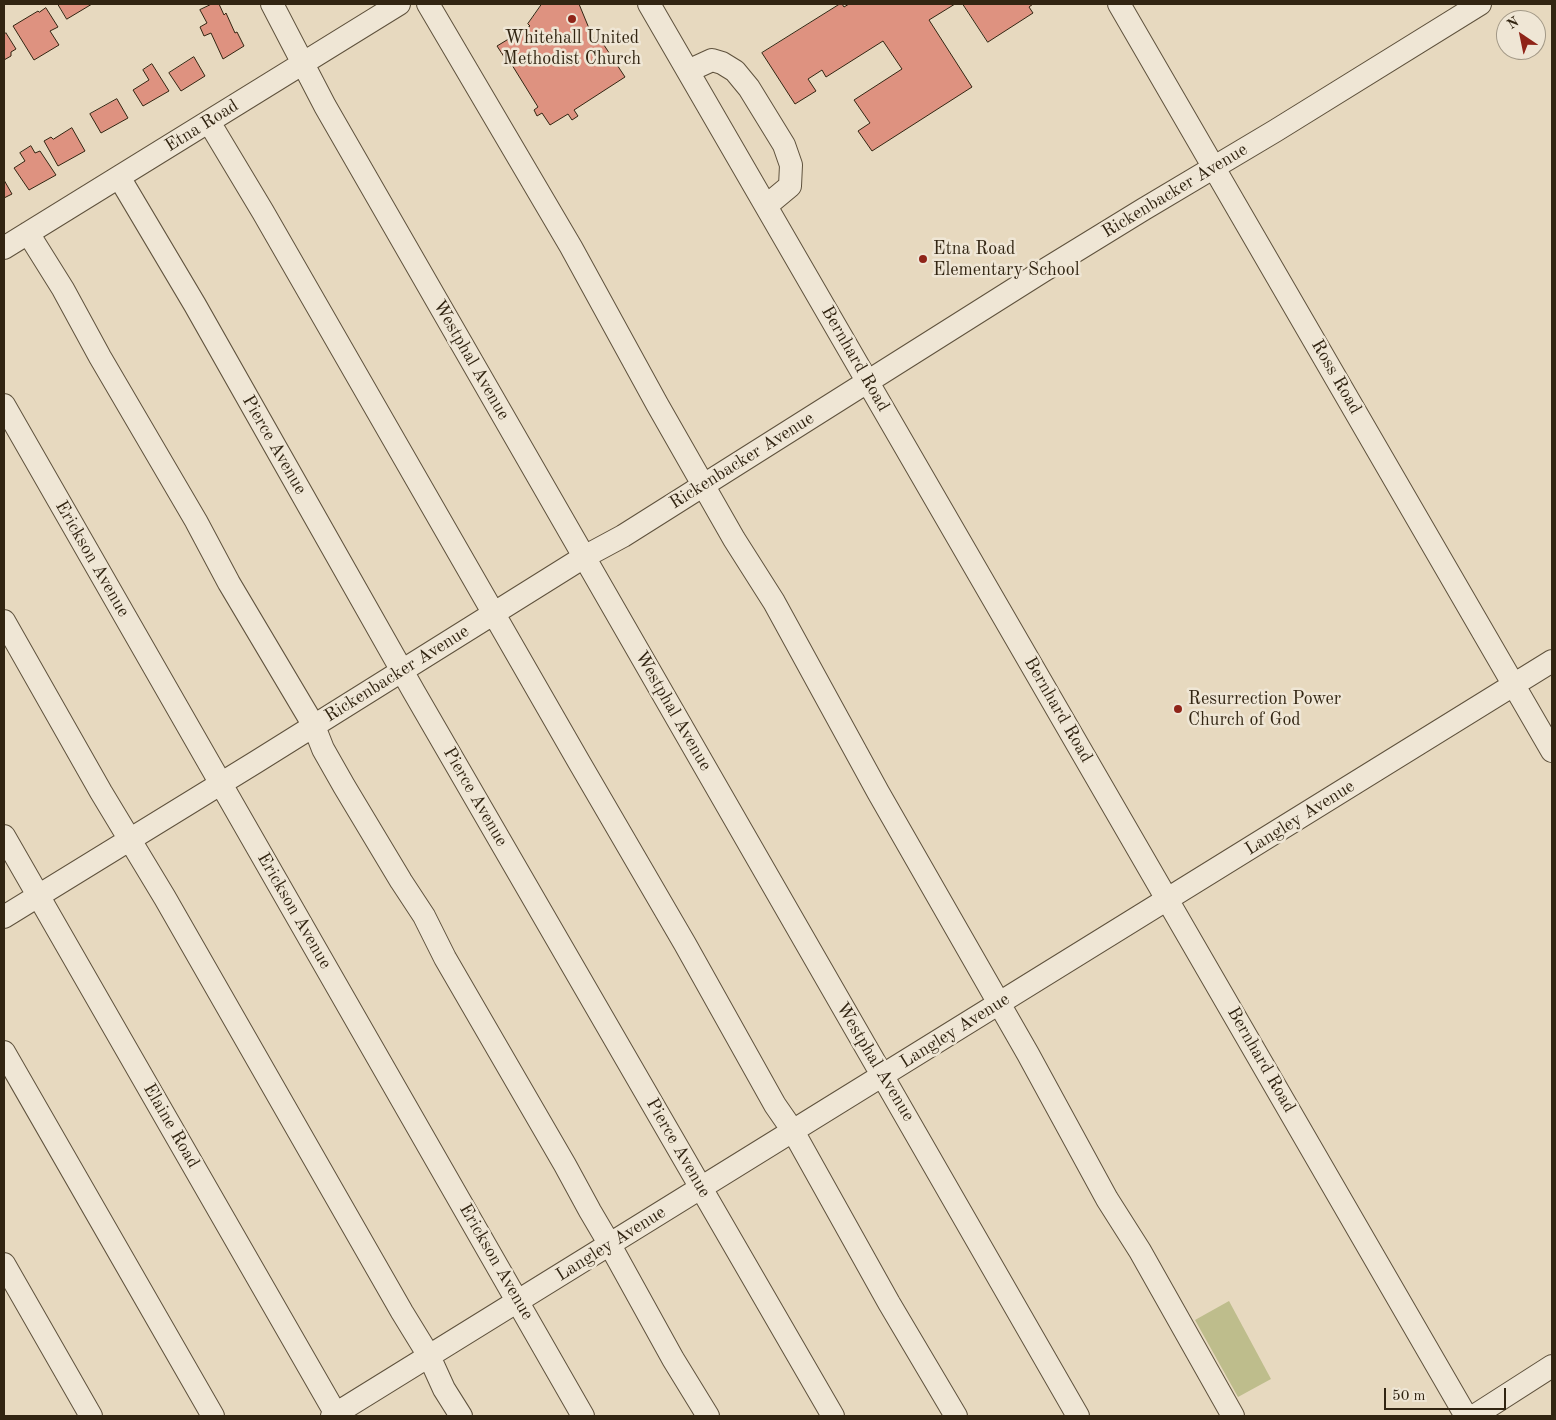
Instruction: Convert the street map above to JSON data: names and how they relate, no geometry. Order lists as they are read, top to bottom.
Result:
{
  "streets": {
    "street": [
      "Etna Road",
      "Rickenbacker Avenue",
      "Bernhard Road",
      "Westphal Avenue",
      "Ross Road",
      "Pierce Avenue",
      "Erickson Avenue",
      "Langley Avenue",
      "Elaine Road"
    ]
  },
  "crossings": [
    ["Etna Road", "Westphal Avenue"],
    ["Etna Road", "Pierce Avenue"],
    ["Rickenbacker Avenue", "Bernhard Road"],
    ["Rickenbacker Avenue", "Westphal Avenue"],
    ["Rickenbacker Avenue", "Ross Road"],
    ["Rickenbacker Avenue", "Pierce Avenue"],
    ["Rickenbacker Avenue", "Erickson Avenue"],
    ["Rickenbacker Avenue", "Elaine Road"],
    ["Bernhard Road", "Langley Avenue"],
    ["Westphal Avenue", "Langley Avenue"],
    ["Ross Road", "Langley Avenue"],
    ["Pierce Avenue", "Langley Avenue"],
    ["Erickson Avenue", "Langley Avenue"],
    ["Langley Avenue", "Elaine Road"]
  ],
  "places": ["Whitehall United Methodist Church", "Etna Road Elementary School", "Resurrection Power Church of God"],
  "scale_bar": "50 m",
  "north": "top left"
}
